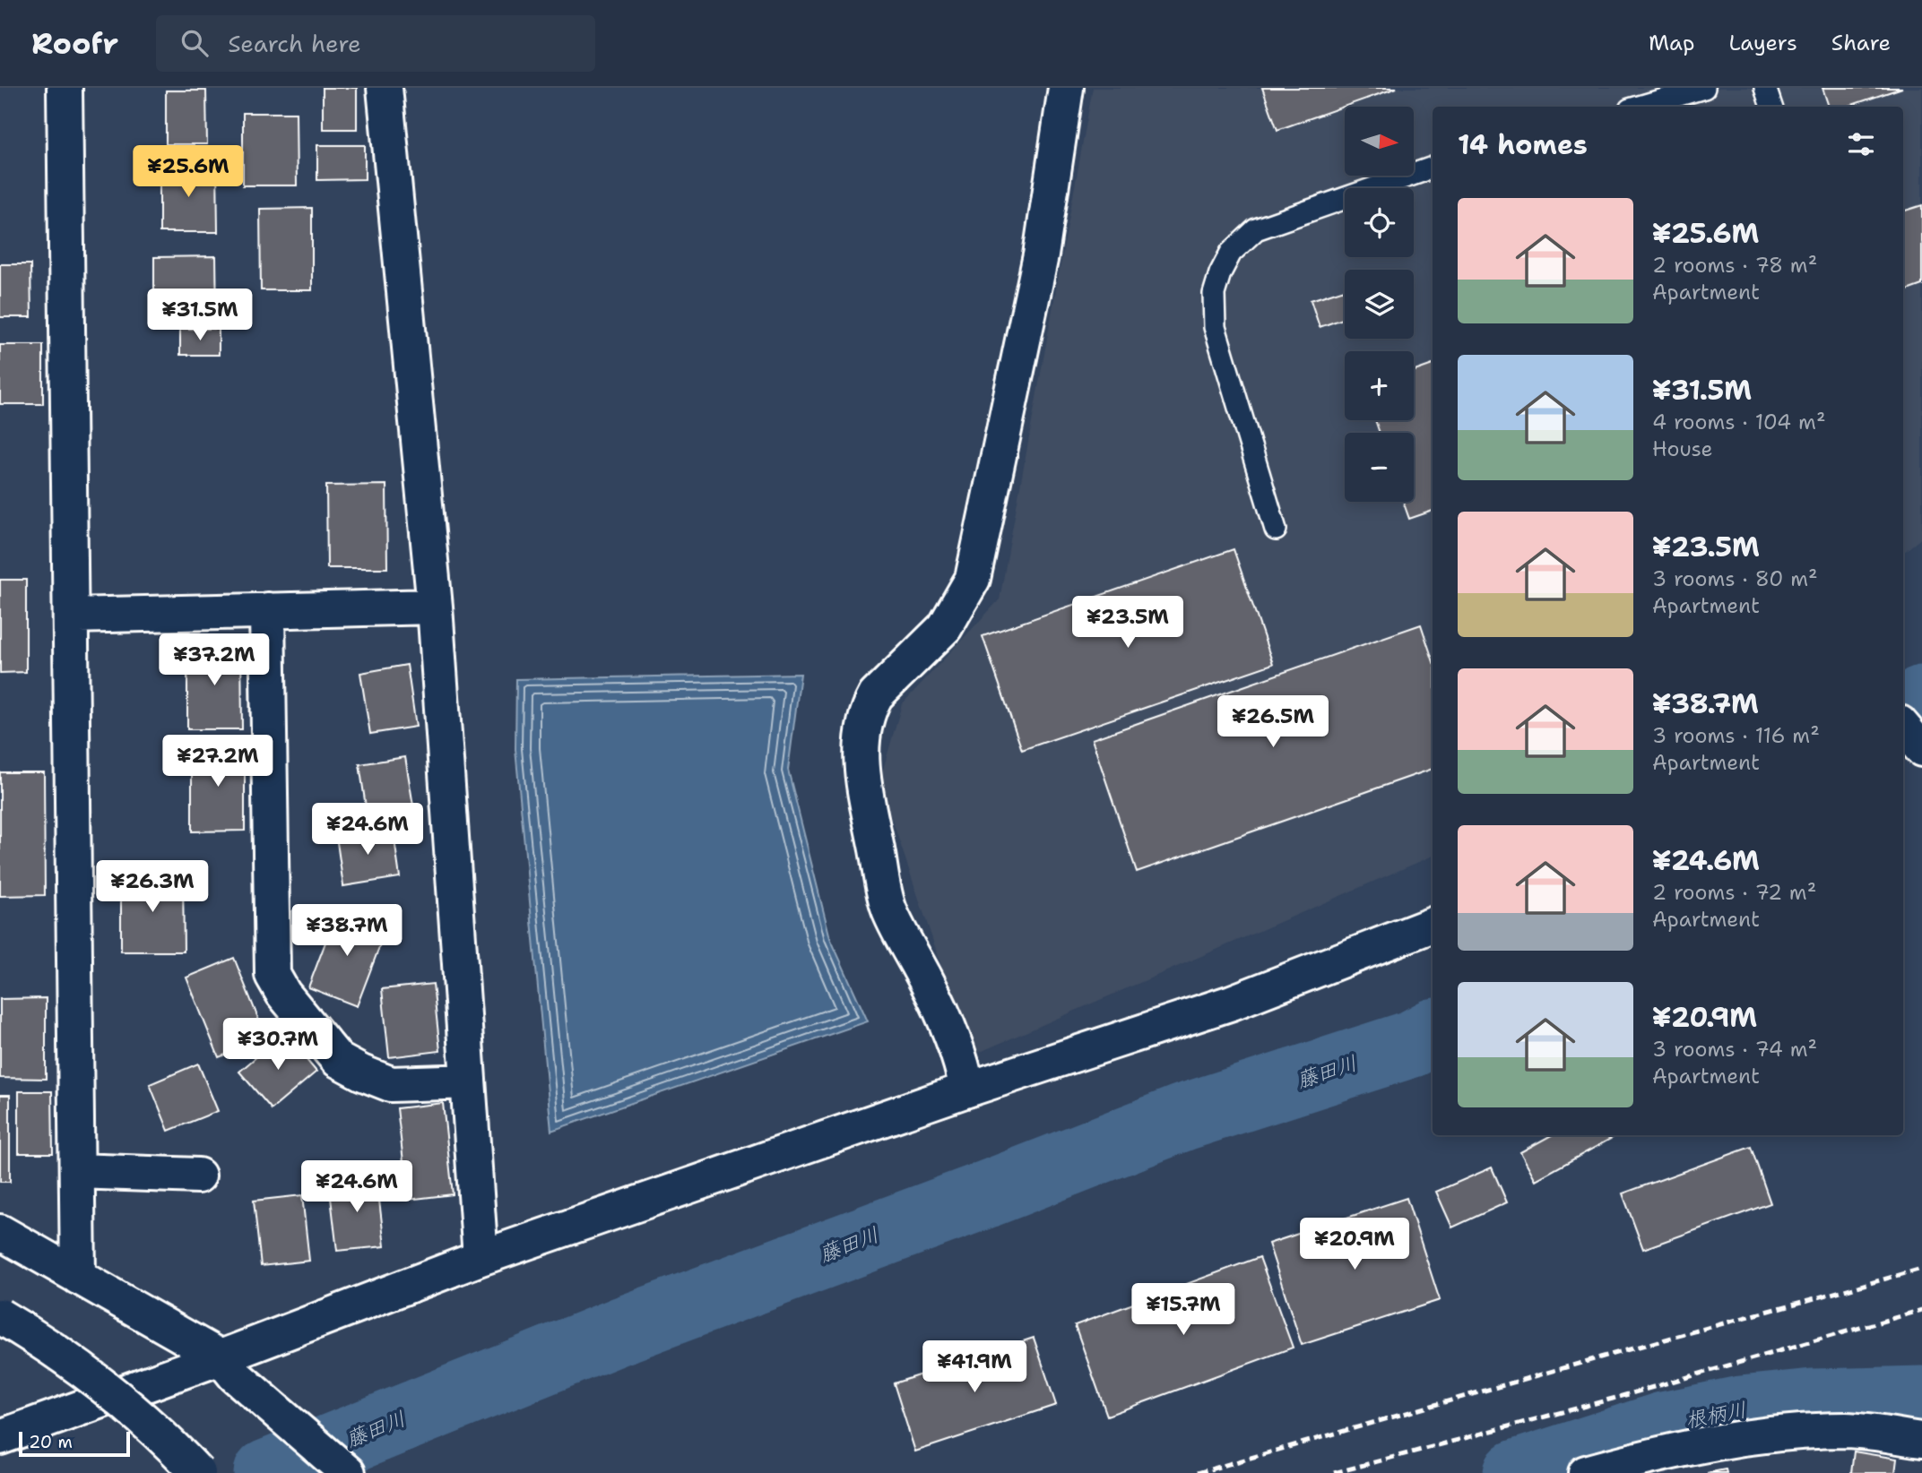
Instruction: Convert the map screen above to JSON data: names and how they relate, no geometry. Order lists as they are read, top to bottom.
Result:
{
  "water": ["藤田川", "根柄川"],
  "scale_bar": "20 m",
  "north": "right",
  "page": {
    "header": "Roofr",
    "search": "Search here",
    "nav": ["Map", "Layers", "Share"],
    "map_buttons": ["+", "−"],
    "heading": "14 homes",
    "price": [
      "¥25.6M",
      "¥31.5M",
      "¥23.5M",
      "¥37.2M",
      "¥26.5M",
      "¥27.2M",
      "¥24.6M",
      "¥26.3M",
      "¥38.7M",
      "¥30.7M",
      "¥24.6M",
      "¥20.9M",
      "¥15.7M",
      "¥41.9M"
    ],
    "list": [
      {
        "name": "¥25.6M",
        "note": "2 rooms · 78 m² · Apartment"
      },
      {
        "name": "¥31.5M",
        "note": "4 rooms · 104 m² · House"
      },
      {
        "name": "¥23.5M",
        "note": "3 rooms · 80 m² · Apartment"
      },
      {
        "name": "¥38.7M",
        "note": "3 rooms · 116 m² · Apartment"
      },
      {
        "name": "¥24.6M",
        "note": "2 rooms · 72 m² · Apartment"
      },
      {
        "name": "¥20.9M",
        "note": "3 rooms · 74 m² · Apartment"
      }
    ],
    "scale": "20 m"
  }
}
